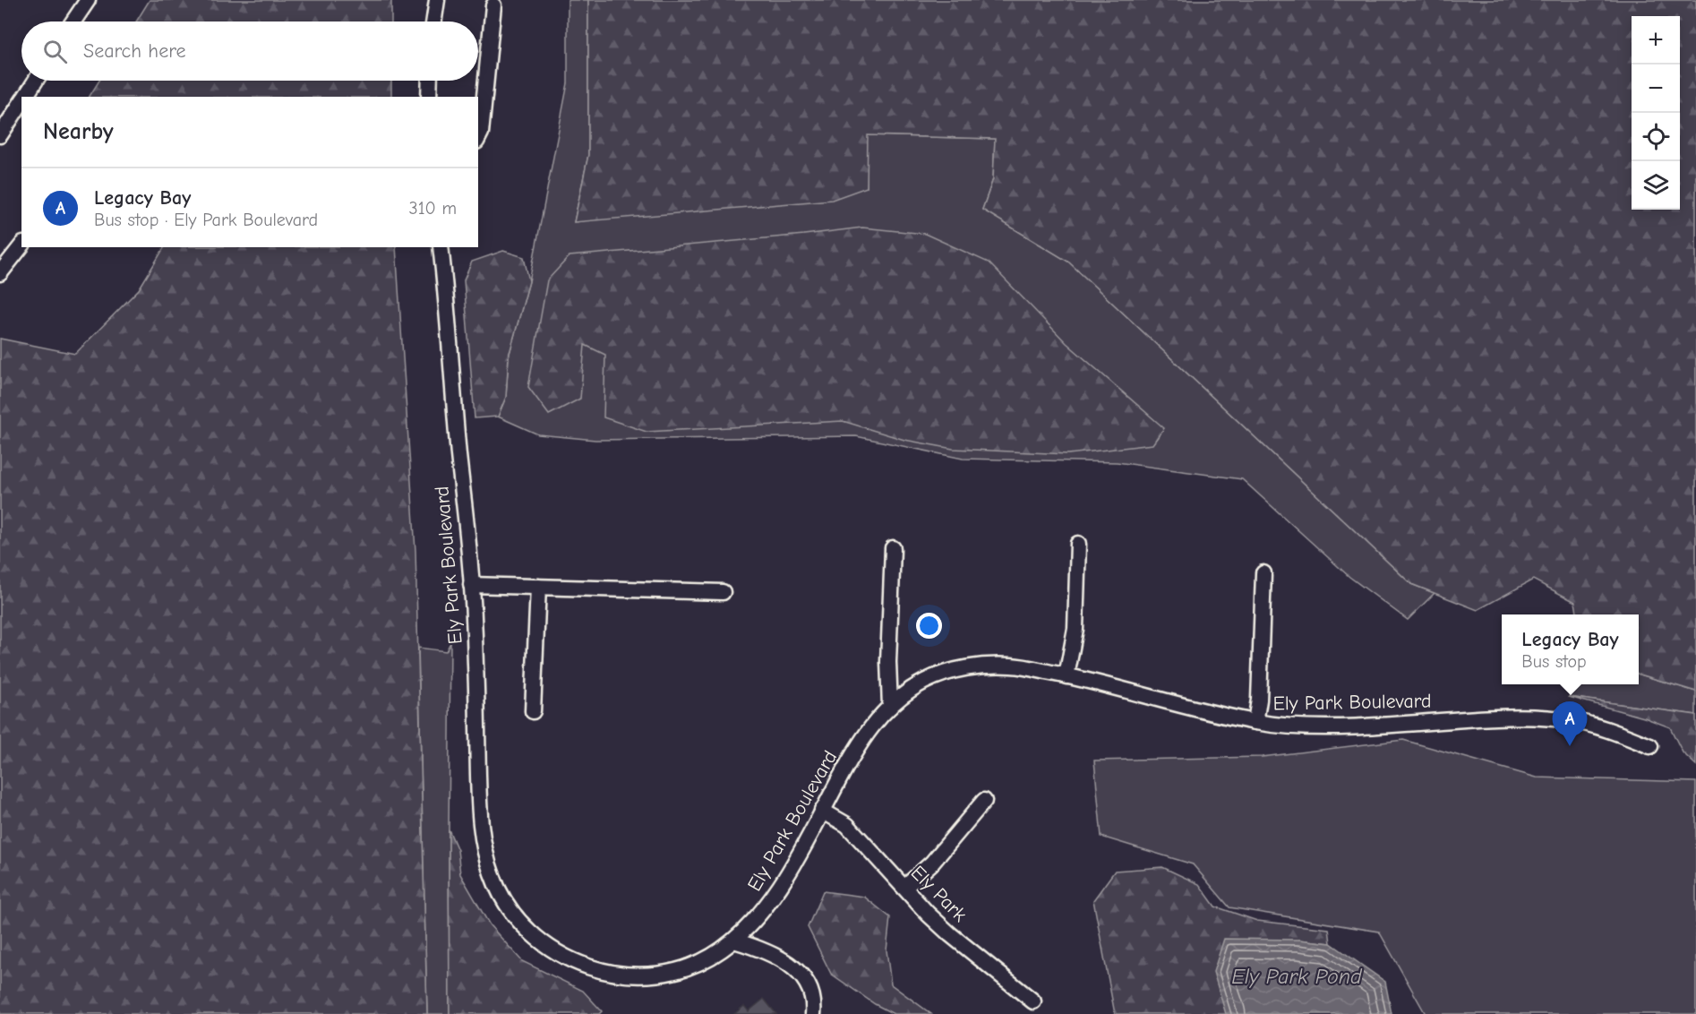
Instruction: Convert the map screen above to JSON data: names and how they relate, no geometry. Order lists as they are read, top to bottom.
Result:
{
  "streets": {
    "street": ["Ely Park Boulevard", "Ely Park"]
  },
  "crossings": [
    ["Ely Park Boulevard", "Ely Park"]
  ],
  "water": ["Ely Park Pond"],
  "page": {
    "map_buttons": ["+", "−"],
    "search": "Search here",
    "heading": "Nearby",
    "list": [
      {
        "mark": "A",
        "name": "Legacy Bay",
        "note": "Bus stop · Ely Park Boulevard",
        "value": "310 m"
      }
    ],
    "popup": ["Legacy Bay", "Bus stop"],
    "pins": "A"
  }
}
